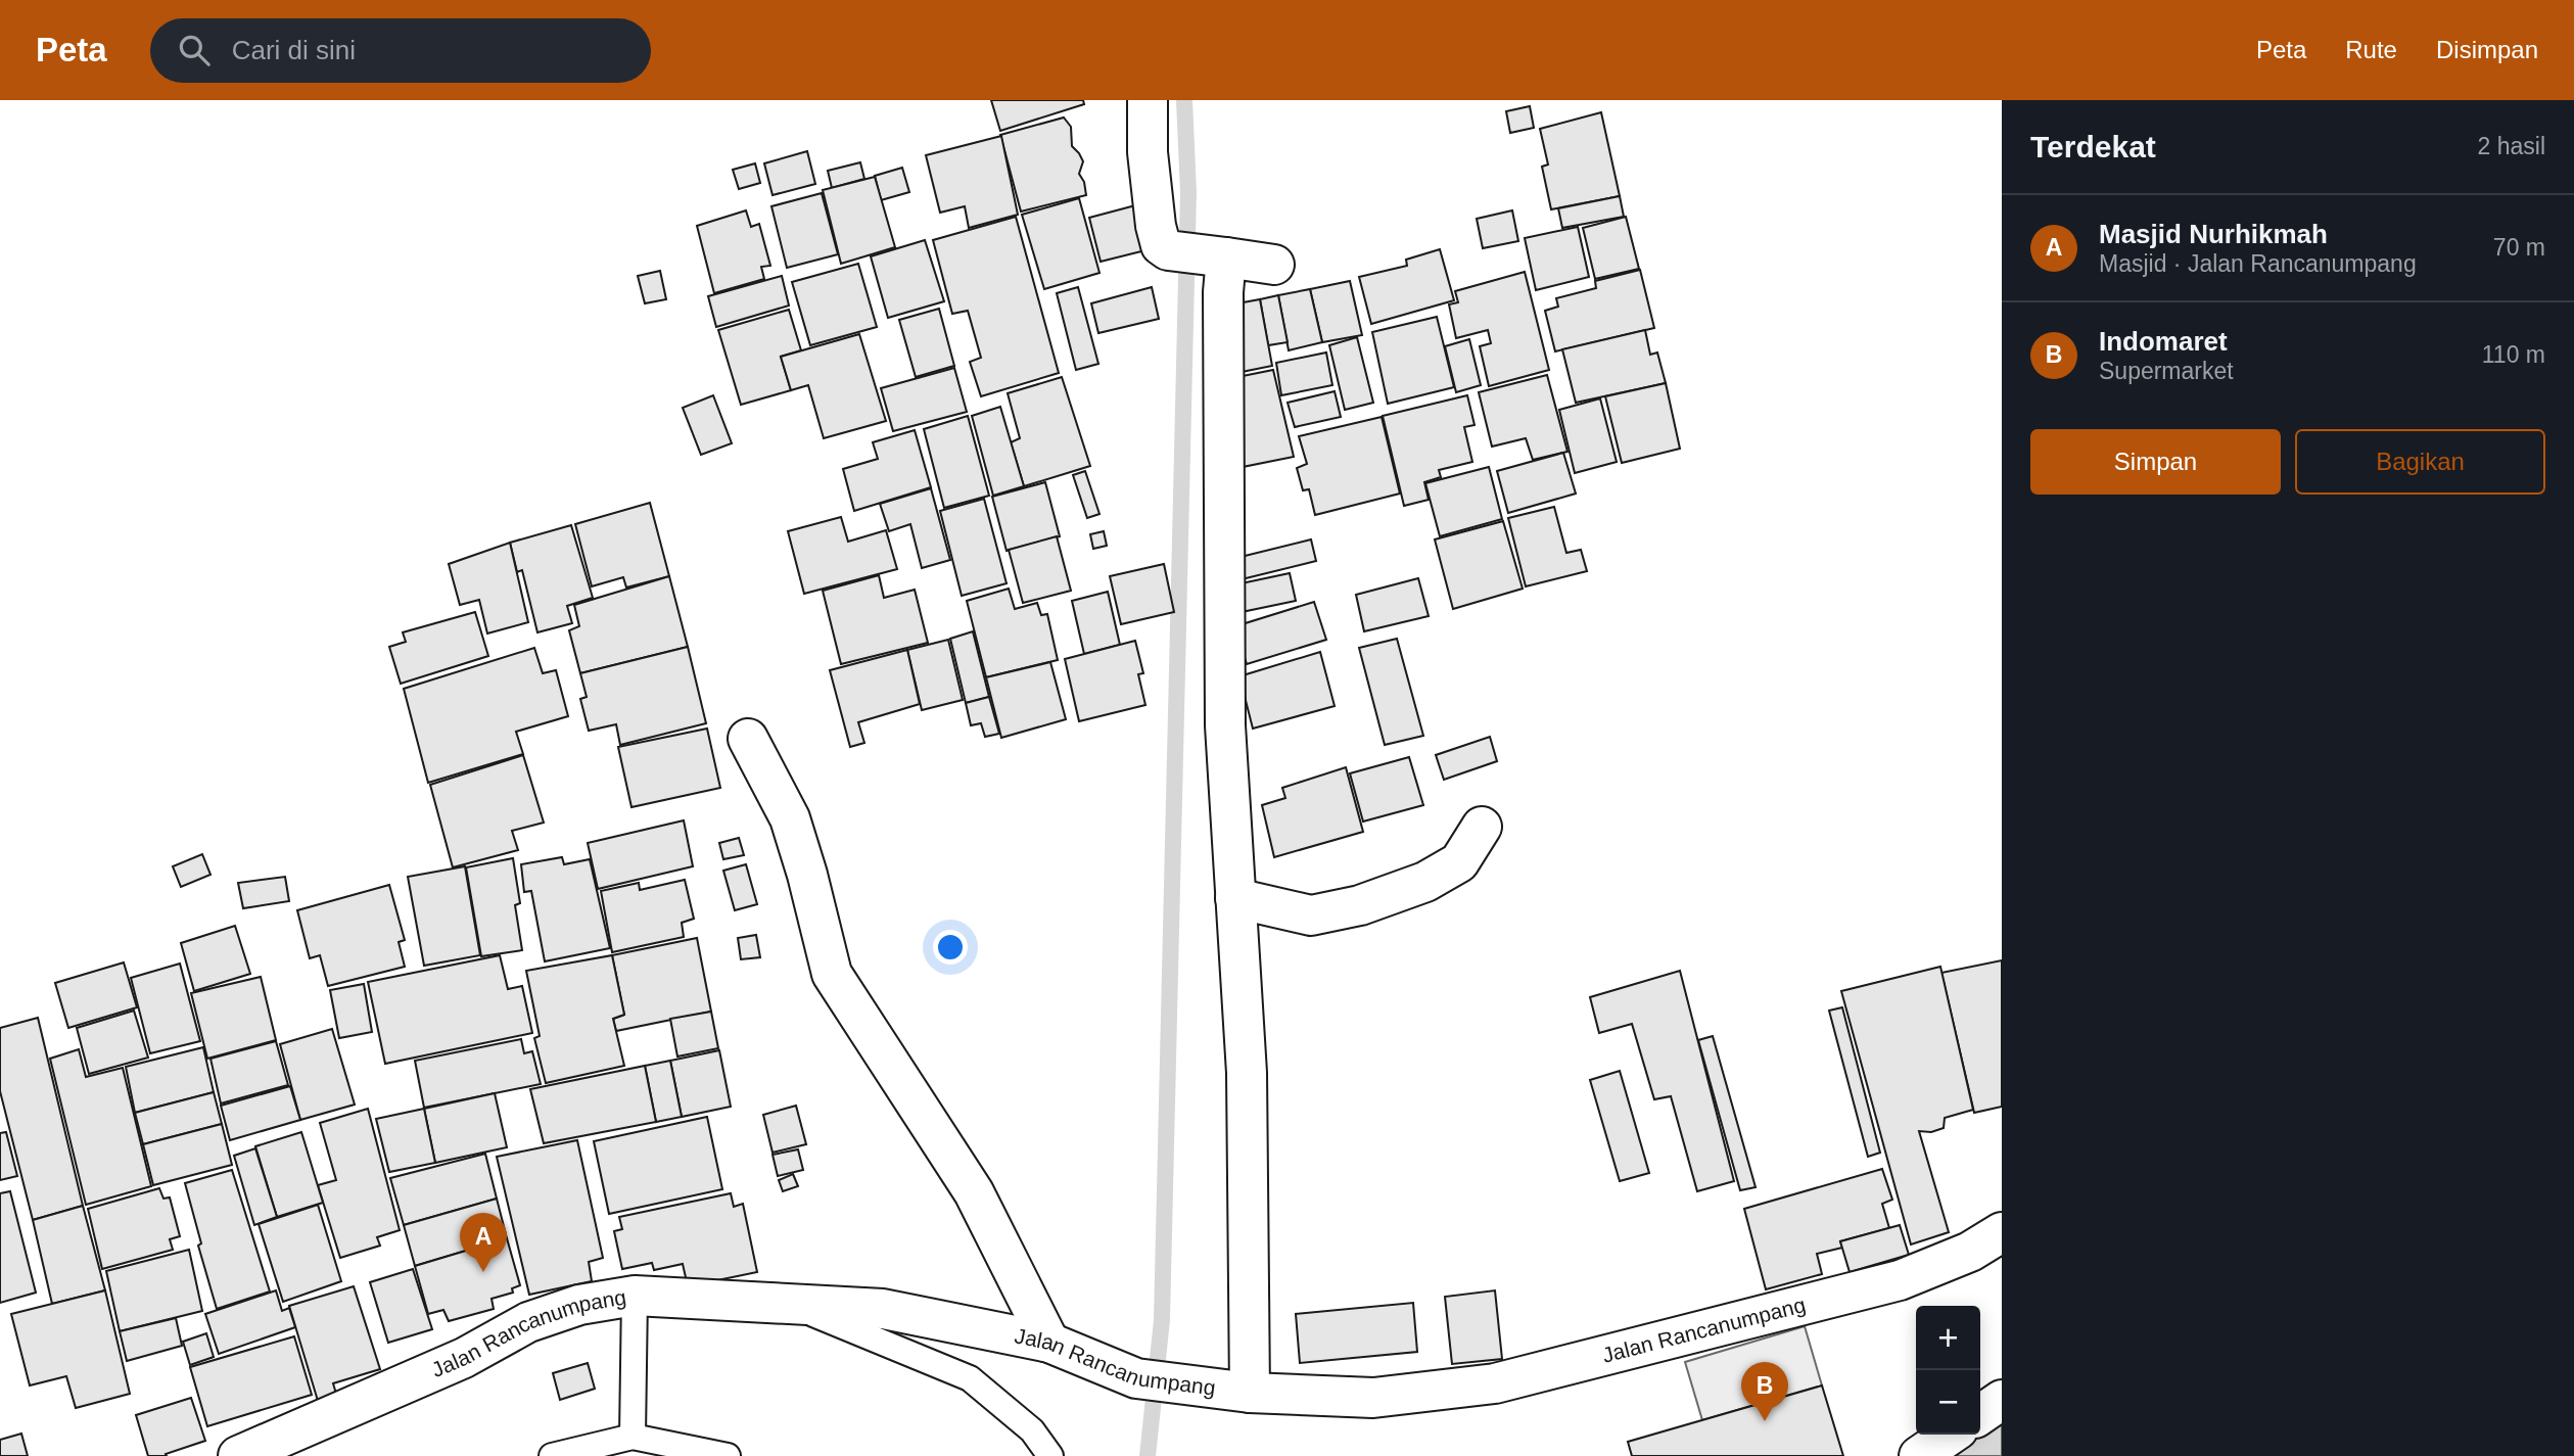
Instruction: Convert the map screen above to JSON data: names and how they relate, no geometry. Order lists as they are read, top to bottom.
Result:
{
  "streets": {
    "street": ["Jalan Rancanumpang"]
  },
  "page": {
    "header": "Peta",
    "search": "Cari di sini",
    "nav": ["Peta", "Rute", "Disimpan"],
    "heading": ["Terdekat", "2 hasil"],
    "list": [
      {
        "mark": "A",
        "name": "Masjid Nurhikmah",
        "note": "Masjid · Jalan Rancanumpang",
        "value": "70 m"
      },
      {
        "mark": "B",
        "name": "Indomaret",
        "note": "Supermarket",
        "value": "110 m"
      }
    ],
    "buttons": ["Simpan", "Bagikan"],
    "pins": ["A", "B"],
    "map_buttons": ["+", "−"]
  }
}
